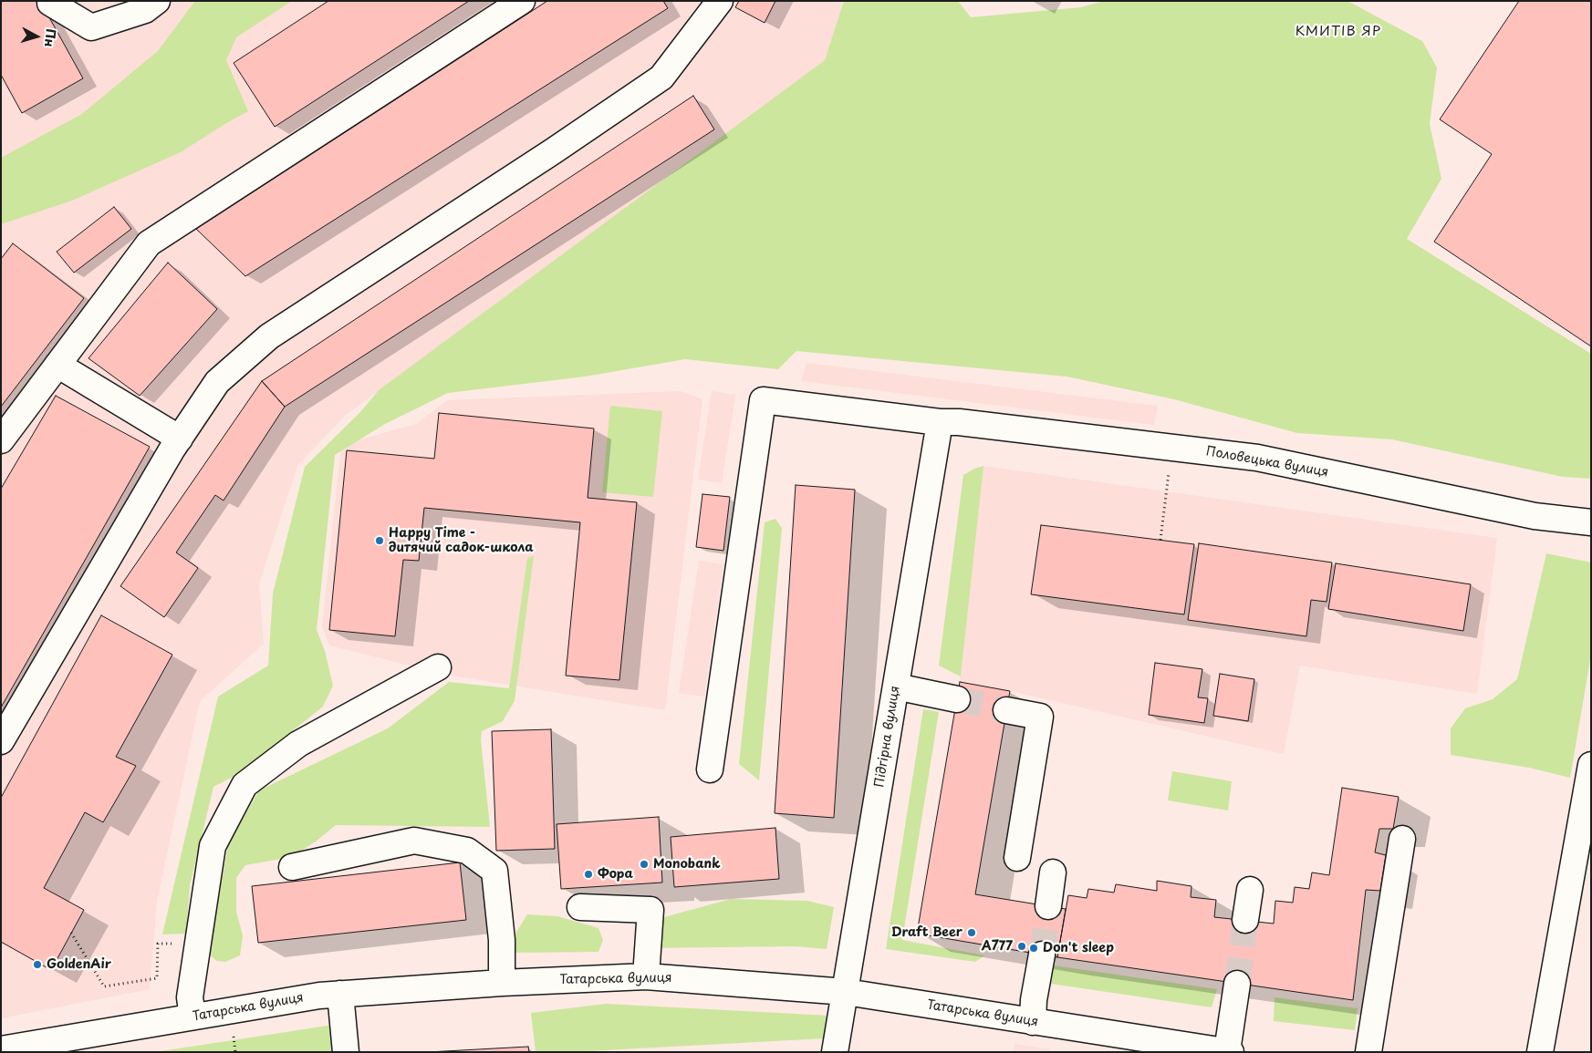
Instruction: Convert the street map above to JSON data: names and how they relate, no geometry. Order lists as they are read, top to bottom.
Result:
{
  "streets": {
    "street": ["Половецька вулиця", "Підгірна вулиця", "Татарська вулиця"]
  },
  "crossings": [
    ["Половецька вулиця", "Підгірна вулиця"],
    ["Підгірна вулиця", "Татарська вулиця"]
  ],
  "districts": ["КМИТІВ ЯР"],
  "places": [
    "Happy Time - дитячий садок-школа",
    "Monobank",
    "Фора",
    "Draft Beer",
    "A777",
    "Don't sleep",
    "GoldenAir"
  ],
  "north": "right"
}
